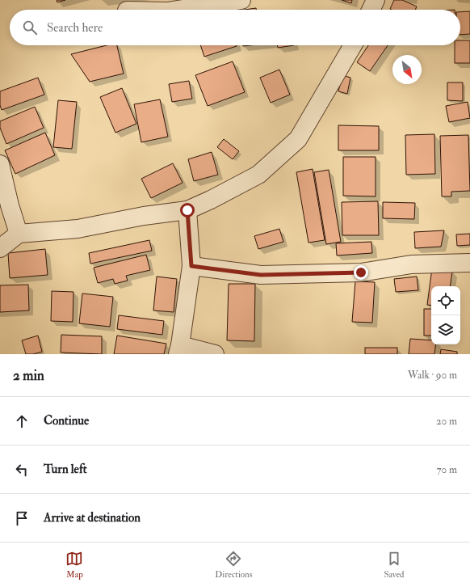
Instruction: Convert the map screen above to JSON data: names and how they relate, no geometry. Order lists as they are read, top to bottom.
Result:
{
  "north": "bottom right",
  "page": {
    "search": "Search here",
    "heading": ["2 min", "Walk · 90 m"],
    "list": [
      ["Continue", "20 m"],
      ["Turn left", "70 m"],
      "Arrive at destination"
    ],
    "nav": ["Map", "Directions", "Saved"]
  }
}
